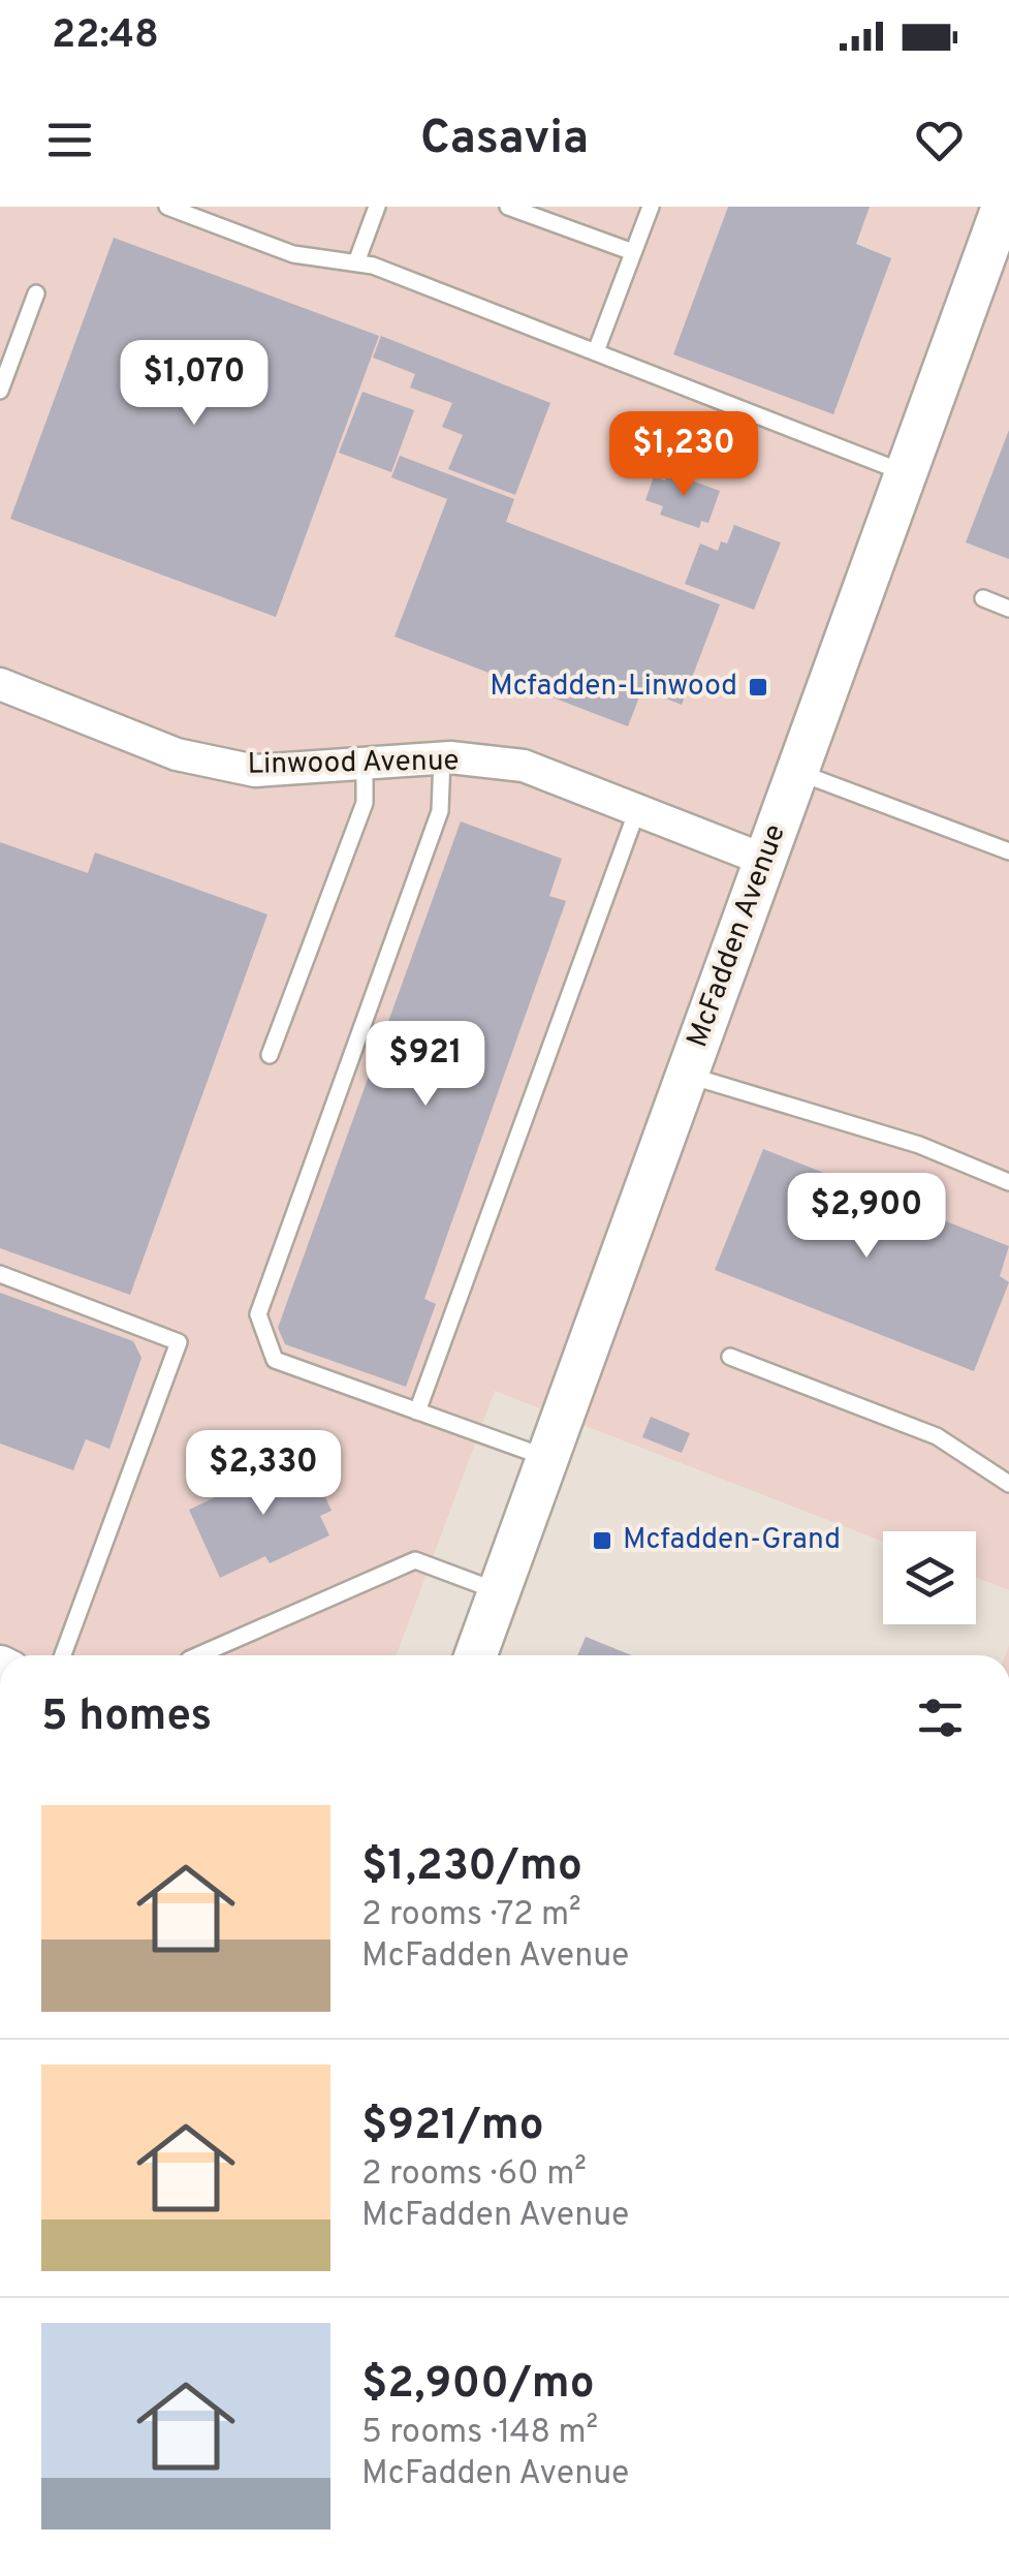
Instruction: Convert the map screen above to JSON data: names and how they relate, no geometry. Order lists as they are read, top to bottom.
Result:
{
  "streets": {
    "main road": ["McFadden Avenue"],
    "street": ["Linwood Avenue"]
  },
  "crossings": [
    ["Linwood Avenue", "McFadden Avenue"]
  ],
  "places": {
    "transit": ["Mcfadden-Linwood", "Mcfadden-Grand"]
  },
  "page": {
    "status": "22:48",
    "header": "Casavia",
    "price": [
      "$1,070",
      "$1,230",
      "$921",
      "$2,900",
      "$2,330"
    ],
    "heading": "5 homes",
    "list": [
      {
        "name": "$1,230/mo",
        "note": "2 rooms · 72 m² · McFadden Avenue"
      },
      {
        "name": "$921/mo",
        "note": "2 rooms · 60 m² · McFadden Avenue"
      },
      {
        "name": "$2,900/mo",
        "note": "5 rooms · 148 m² · McFadden Avenue"
      }
    ]
  }
}
